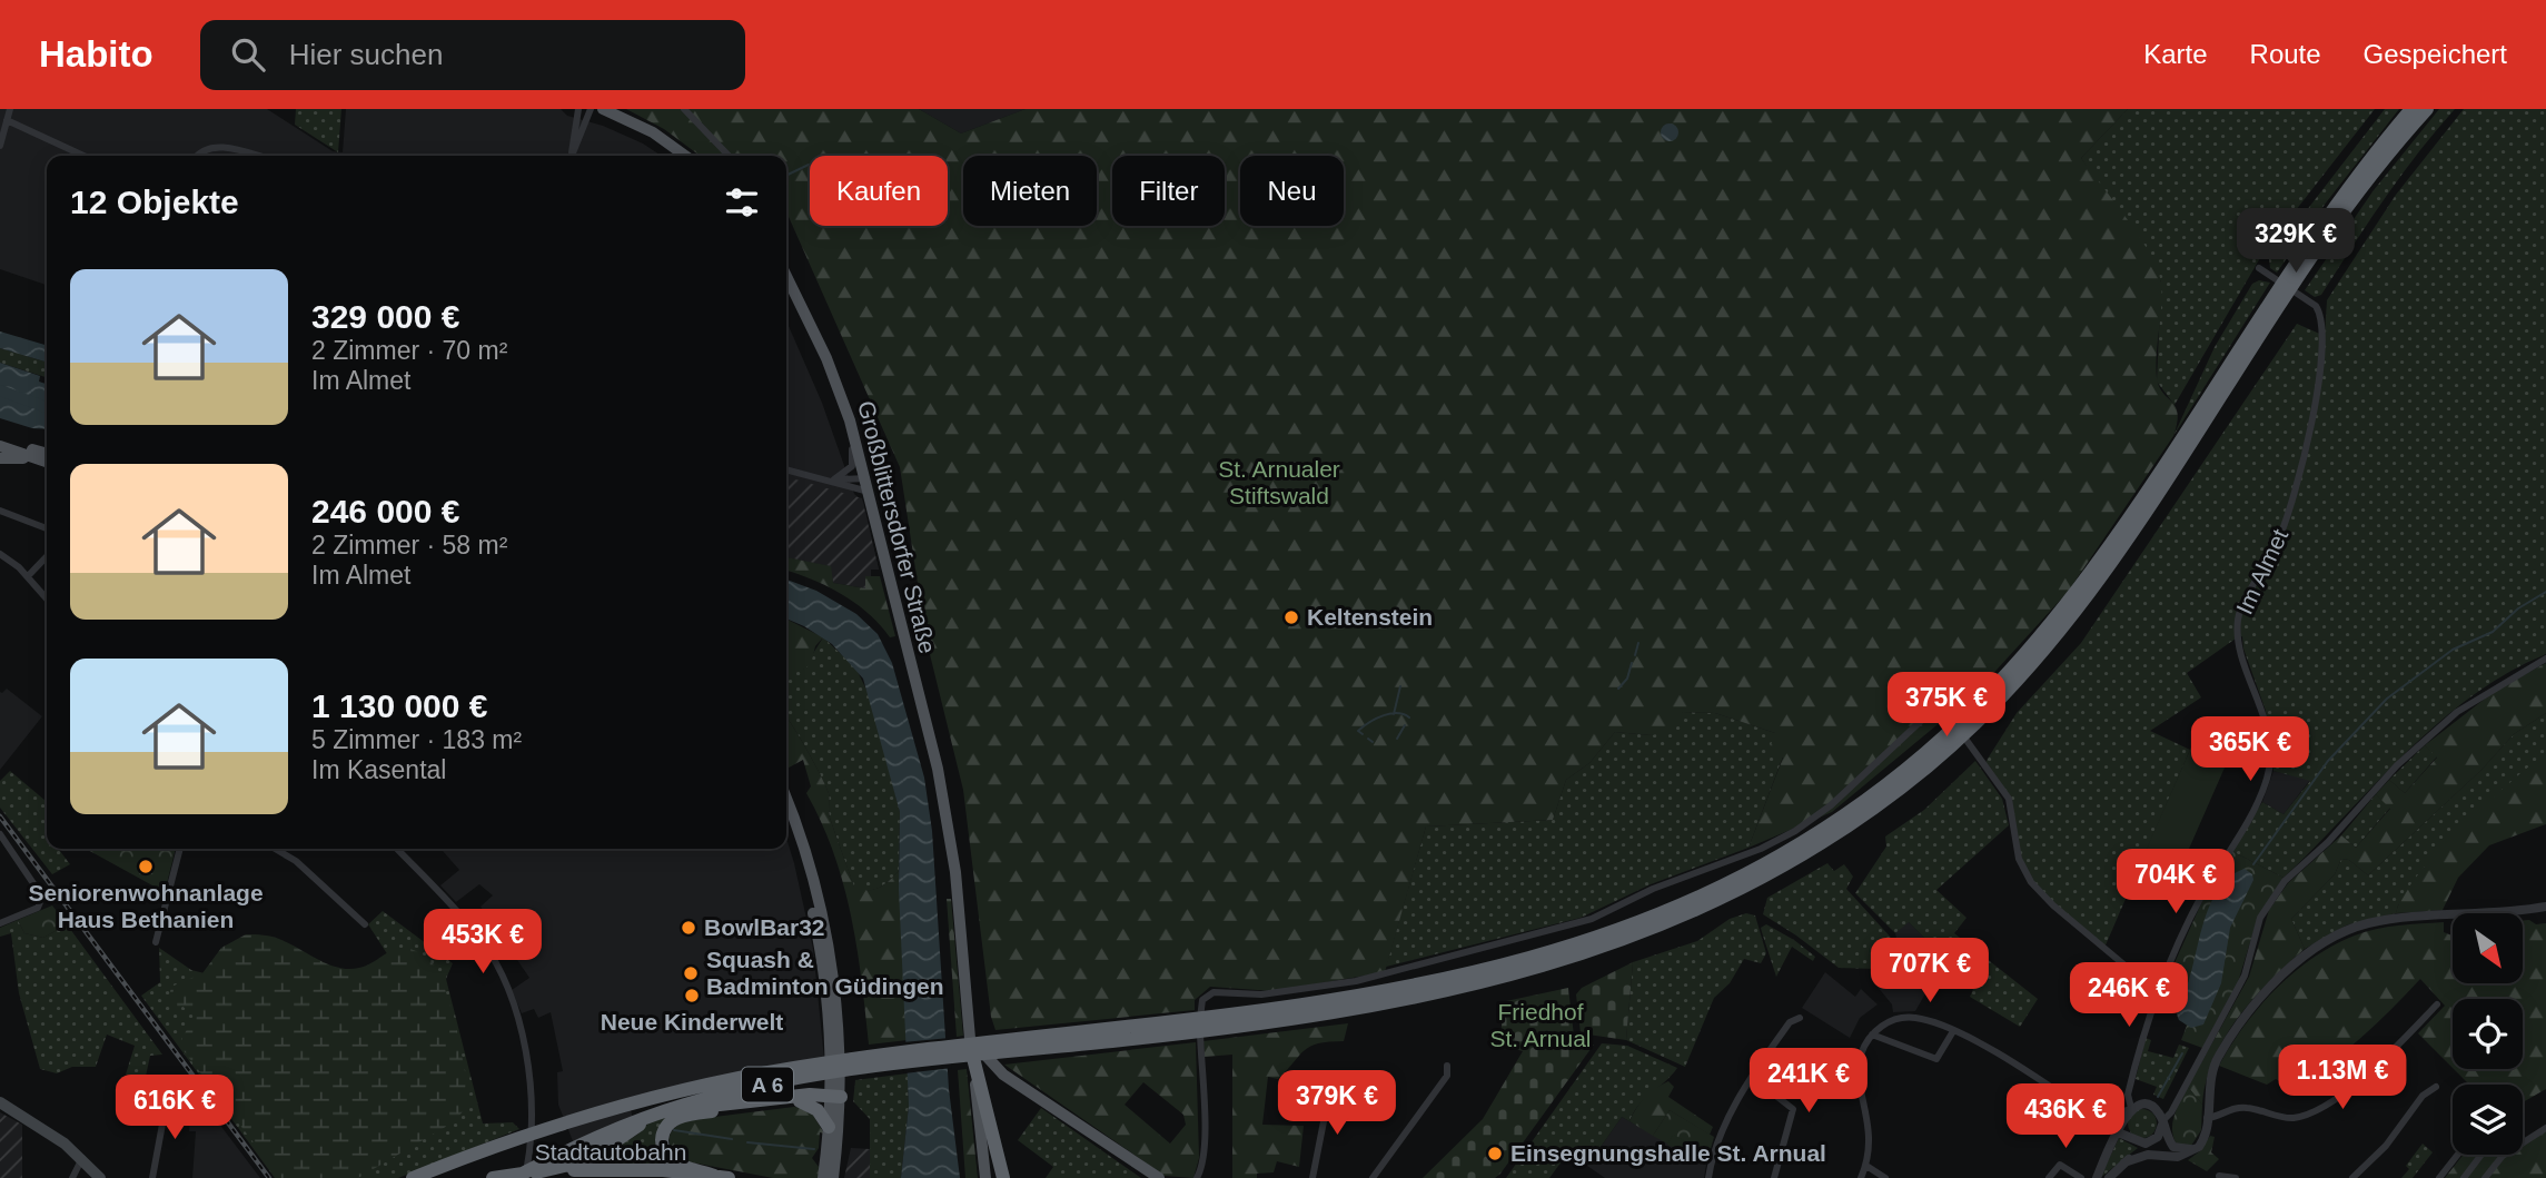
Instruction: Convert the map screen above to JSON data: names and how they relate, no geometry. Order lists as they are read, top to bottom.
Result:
{
  "streets": {
    "highway": ["A 6", "Stadtautobahn"],
    "main road": ["Großblittersdorfer Straße"],
    "street": ["Im Almet"]
  },
  "crossings": [
    ["A 6", "Stadtautobahn"]
  ],
  "parks": ["St. Arnualer Stiftswald", "Friedhof St. Arnual"],
  "places": [
    "Keltenstein",
    "Seniorenwohnanlage Haus Bethanien",
    "BowlBar32",
    "Squash & Badminton Güdingen",
    "Neue Kinderwelt",
    "Einsegnungshalle St. Arnual"
  ],
  "north": "bottom right",
  "page": {
    "header": "Habito",
    "search": "Hier suchen",
    "nav": ["Karte", "Route", "Gespeichert"],
    "chip": [
      "Kaufen",
      "Mieten",
      "Filter",
      "Neu"
    ],
    "heading": "12 Objekte",
    "price": [
      "329K €",
      "375K €",
      "365K €",
      "704K €",
      "453K €",
      "707K €",
      "246K €",
      "1.13M €",
      "241K €",
      "379K €",
      "616K €",
      "436K €"
    ],
    "list": [
      {
        "name": "329 000 €",
        "note": "2 Zimmer · 70 m² · Im Almet"
      },
      {
        "name": "246 000 €",
        "note": "2 Zimmer · 58 m² · Im Almet"
      },
      {
        "name": "1 130 000 €",
        "note": "5 Zimmer · 183 m² · Im Kasental"
      }
    ]
  }
}
